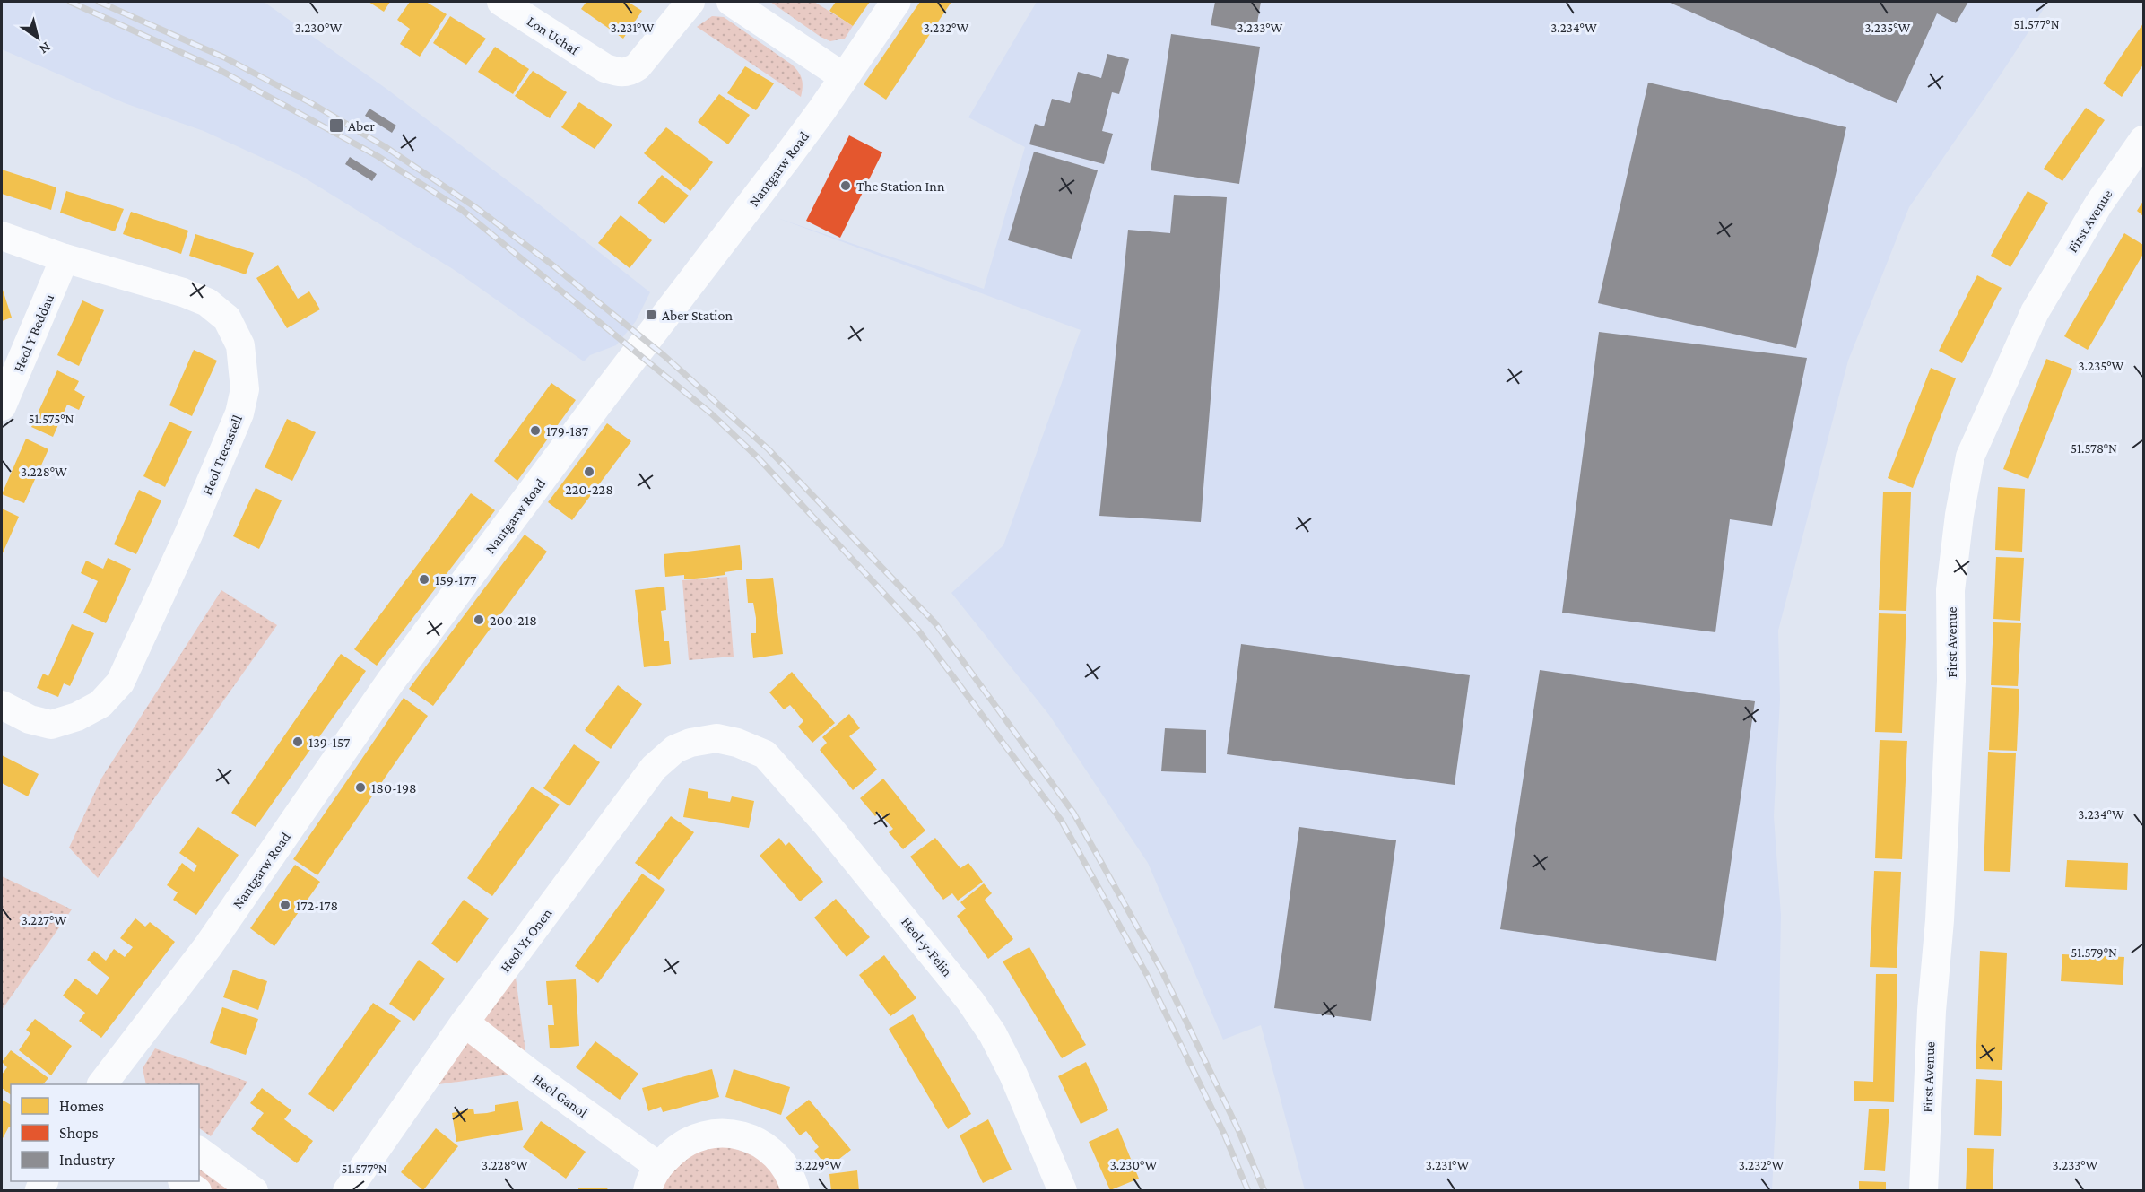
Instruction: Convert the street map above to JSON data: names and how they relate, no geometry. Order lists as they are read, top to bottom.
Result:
{
  "streets": {
    "main road": ["Nantgarw Road"],
    "street": [
      "Lon Uchaf",
      "First Avenue",
      "Heol Y Beddau",
      "Heol Trecastell",
      "Heol Yr Onen",
      "Heol-y-Felin",
      "Heol Ganol"
    ]
  },
  "crossings": [
    ["Heol Y Beddau", "Heol Trecastell"],
    ["Heol Yr Onen", "Heol-y-Felin"],
    ["Heol Yr Onen", "Heol Ganol"]
  ],
  "places": {
    "transit": ["Aber", "Aber Station"],
    "other": [
      "The Station Inn",
      "179-187",
      "220-228",
      "159-177",
      "200-218",
      "139-157",
      "180-198",
      "172-178"
    ]
  },
  "legend": ["Homes", "Shops", "Industry"],
  "north": "bottom right",
  "coordinates": [
    "51.577°N",
    "3.230°W",
    "3.232°W",
    "3.234°W",
    "3.231°W",
    "3.233°W",
    "3.235°W",
    "51.575°N",
    "51.578°N",
    "3.228°W",
    "3.227°W",
    "51.579°N",
    "3.229°W"
  ]
}
